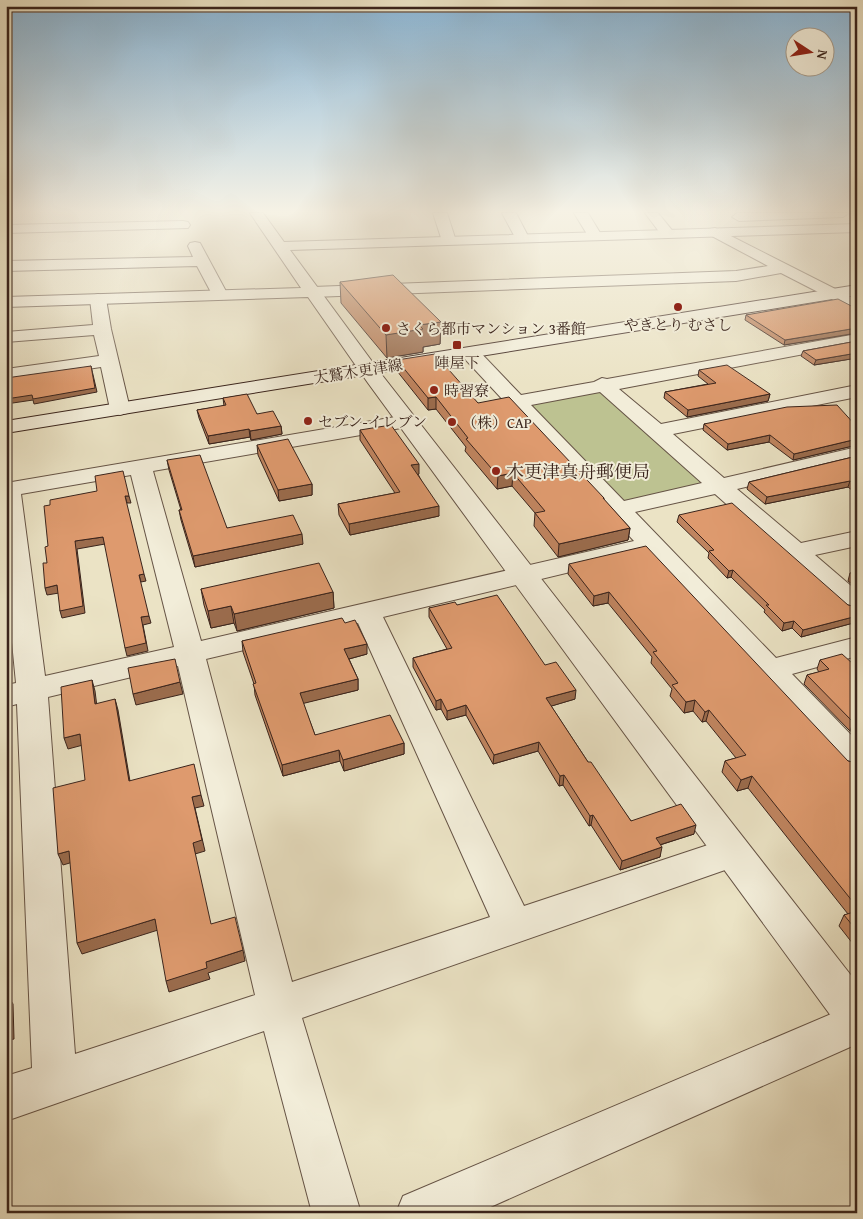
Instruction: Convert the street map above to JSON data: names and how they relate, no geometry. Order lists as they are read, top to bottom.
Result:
{
  "streets": {
    "street": ["大鷲木更津線"]
  },
  "places": {
    "other": [
      "やきとり むさし",
      "さくら都市マンション 3番館",
      "時習寮",
      "セブン-イレブン",
      "（株）CAP",
      "木更津真舟郵便局"
    ],
    "transit": ["陣屋下"]
  },
  "north": "right"
}
